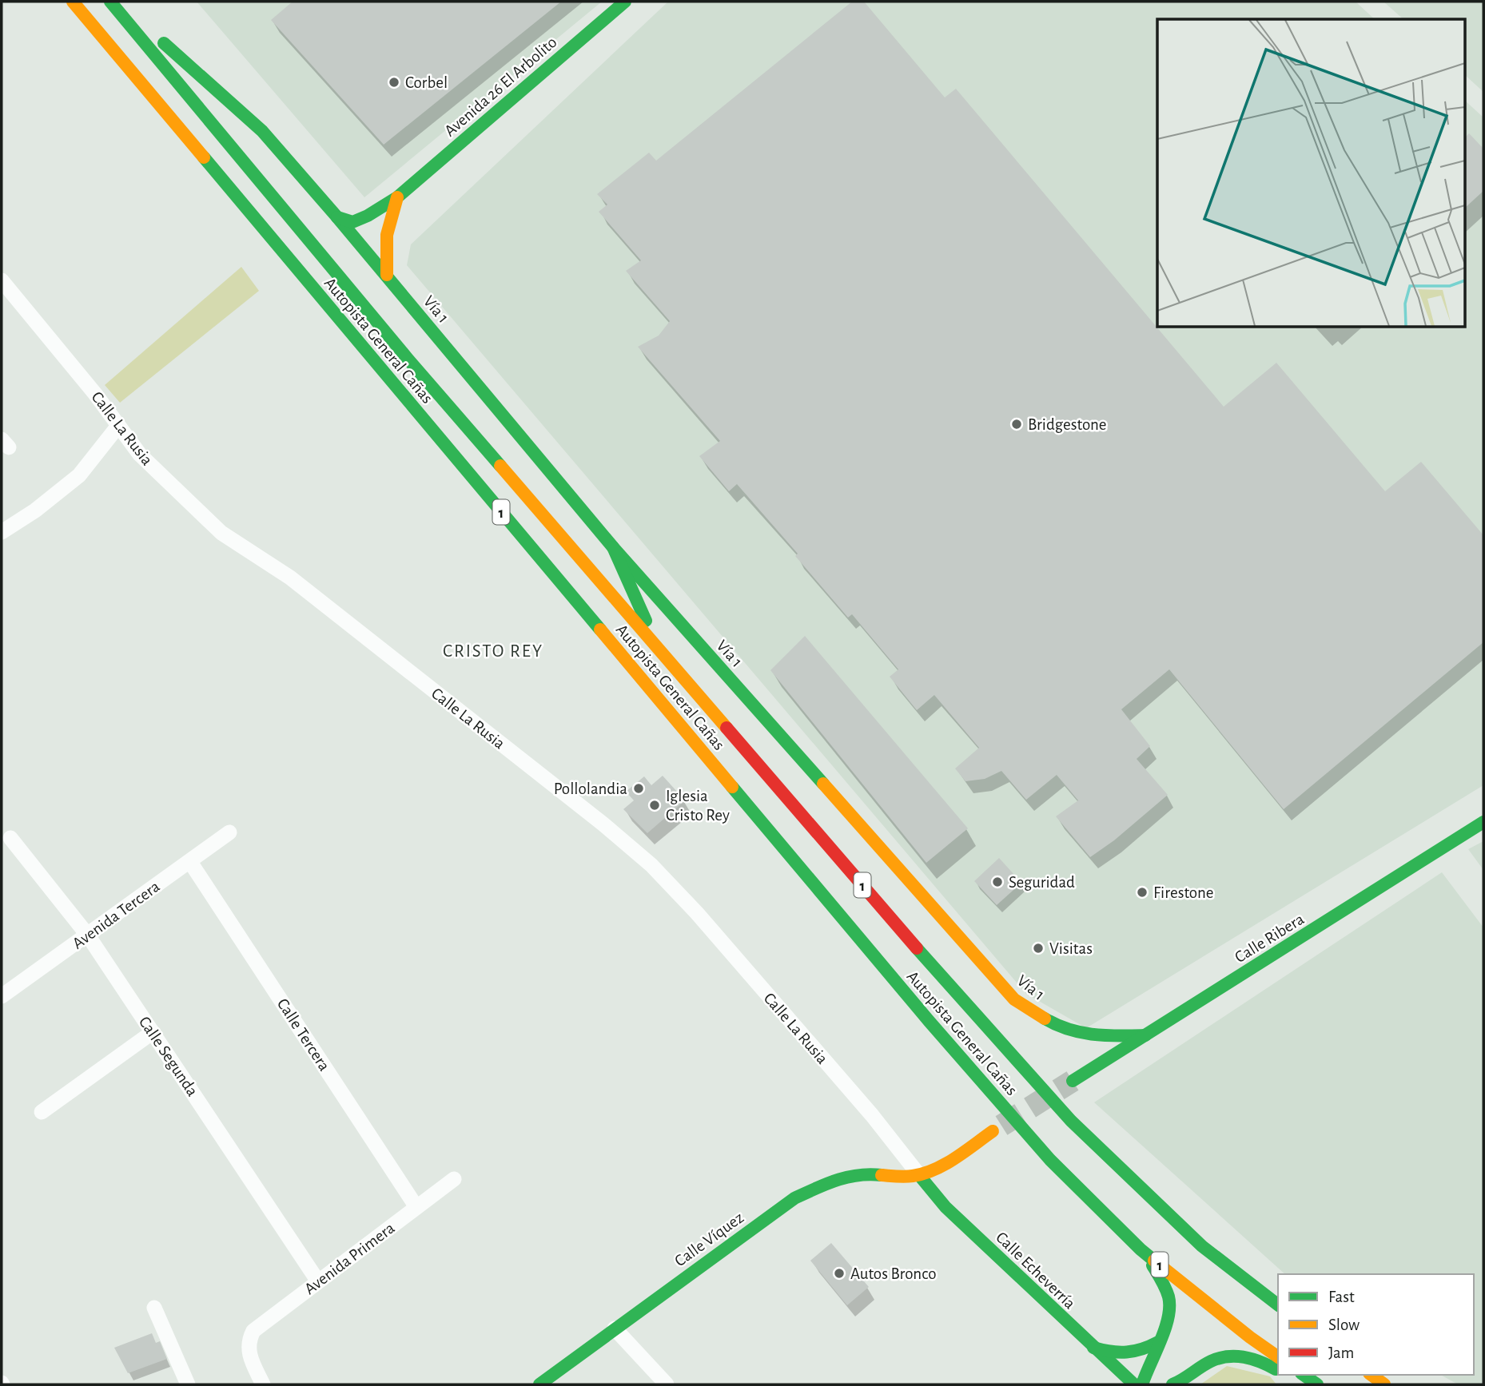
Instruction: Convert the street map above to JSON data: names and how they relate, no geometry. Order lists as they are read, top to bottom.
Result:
{
  "streets": {
    "main road": [
      "Avenida 26 El Arbolito",
      "Vía 1",
      "Autopista General Cañas",
      "1",
      "Calle Ribera",
      "Calle Víquez",
      "Calle Echeverría"
    ],
    "street": [
      "Calle La Rusia",
      "Avenida Tercera",
      "Calle Tercera",
      "Calle Segunda",
      "Avenida Primera"
    ]
  },
  "crossings": [
    ["Avenida 26 El Arbolito", "Vía 1"],
    ["Vía 1", "Calle Ribera"],
    ["Calle La Rusia", "Calle Víquez"],
    ["Calle La Rusia", "Calle Echeverría"],
    ["Avenida Tercera", "Calle Tercera"],
    ["Avenida Tercera", "Calle Segunda"],
    ["Calle Tercera", "Avenida Primera"],
    ["Calle Segunda", "Avenida Primera"],
    ["Calle Víquez", "Calle Echeverría"]
  ],
  "districts": ["CRISTO REY"],
  "places": [
    "Corbel",
    "Bridgestone",
    "Pollolandia",
    "Iglesia Cristo Rey",
    "Seguridad",
    "Firestone",
    "Visitas",
    "Autos Bronco"
  ],
  "legend": ["Fast", "Slow", "Jam"]
}
